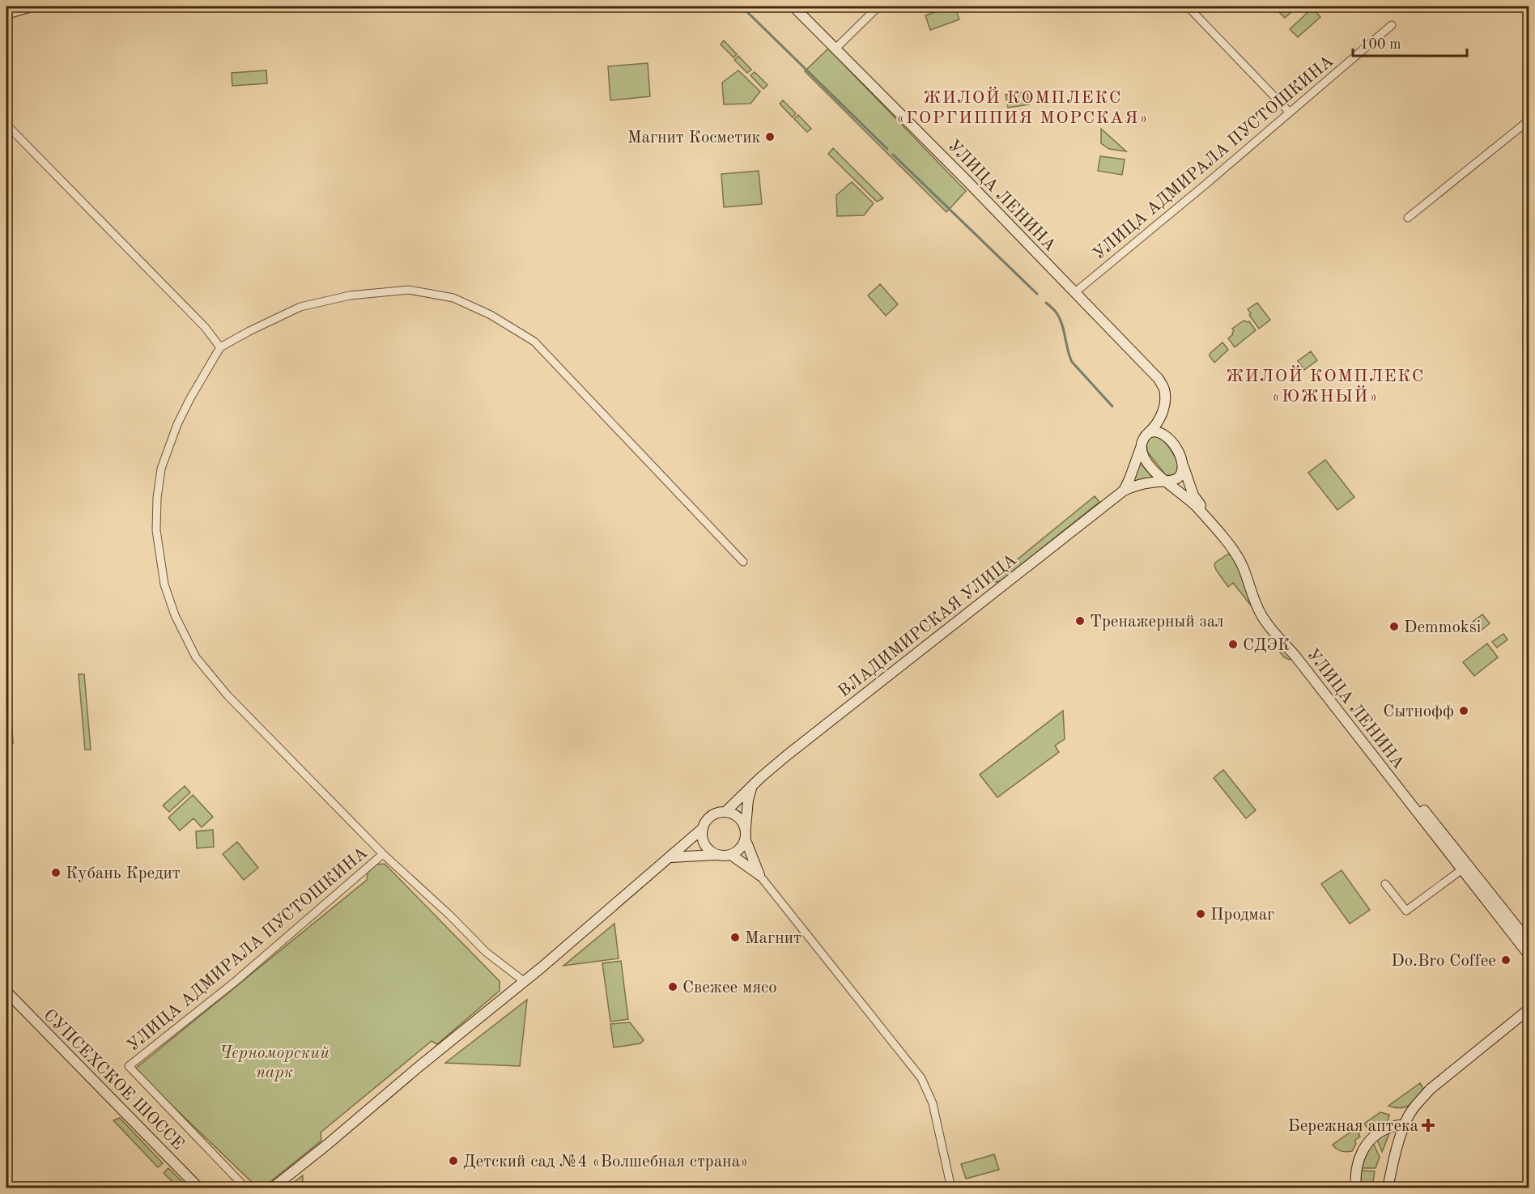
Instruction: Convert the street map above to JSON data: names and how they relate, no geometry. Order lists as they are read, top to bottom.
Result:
{
  "streets": {
    "street": [
      "УЛИЦА АДМИРАЛА ПУСТОШКИНА",
      "УЛИЦА ЛЕНИНА",
      "ВЛАДИМИРСКАЯ УЛИЦА",
      "СУПСЕХСКОЕ ШОССЕ"
    ]
  },
  "crossings": [
    ["УЛИЦА АДМИРАЛА ПУСТОШКИНА", "УЛИЦА ЛЕНИНА"],
    ["УЛИЦА ЛЕНИНА", "ВЛАДИМИРСКАЯ УЛИЦА"]
  ],
  "districts": ["ЖИЛОЙ КОМПЛЕКС «ГОРГИППИЯ МОРСКАЯ»", "ЖИЛОЙ КОМПЛЕКС «ЮЖНЫЙ»"],
  "parks": ["Черноморский парк"],
  "places": {
    "other": [
      "Магнит Косметик",
      "Тренажерный зал",
      "Demmoksi",
      "СДЭК",
      "Сытнофф",
      "Кубань Кредит",
      "Продмаг",
      "Магнит",
      "Do.Bro Coffee",
      "Свежее мясо",
      "Детский сад №4 «Волшебная страна»"
    ],
    "health": ["Бережная аптека"]
  },
  "scale_bar": "100 m"
}
